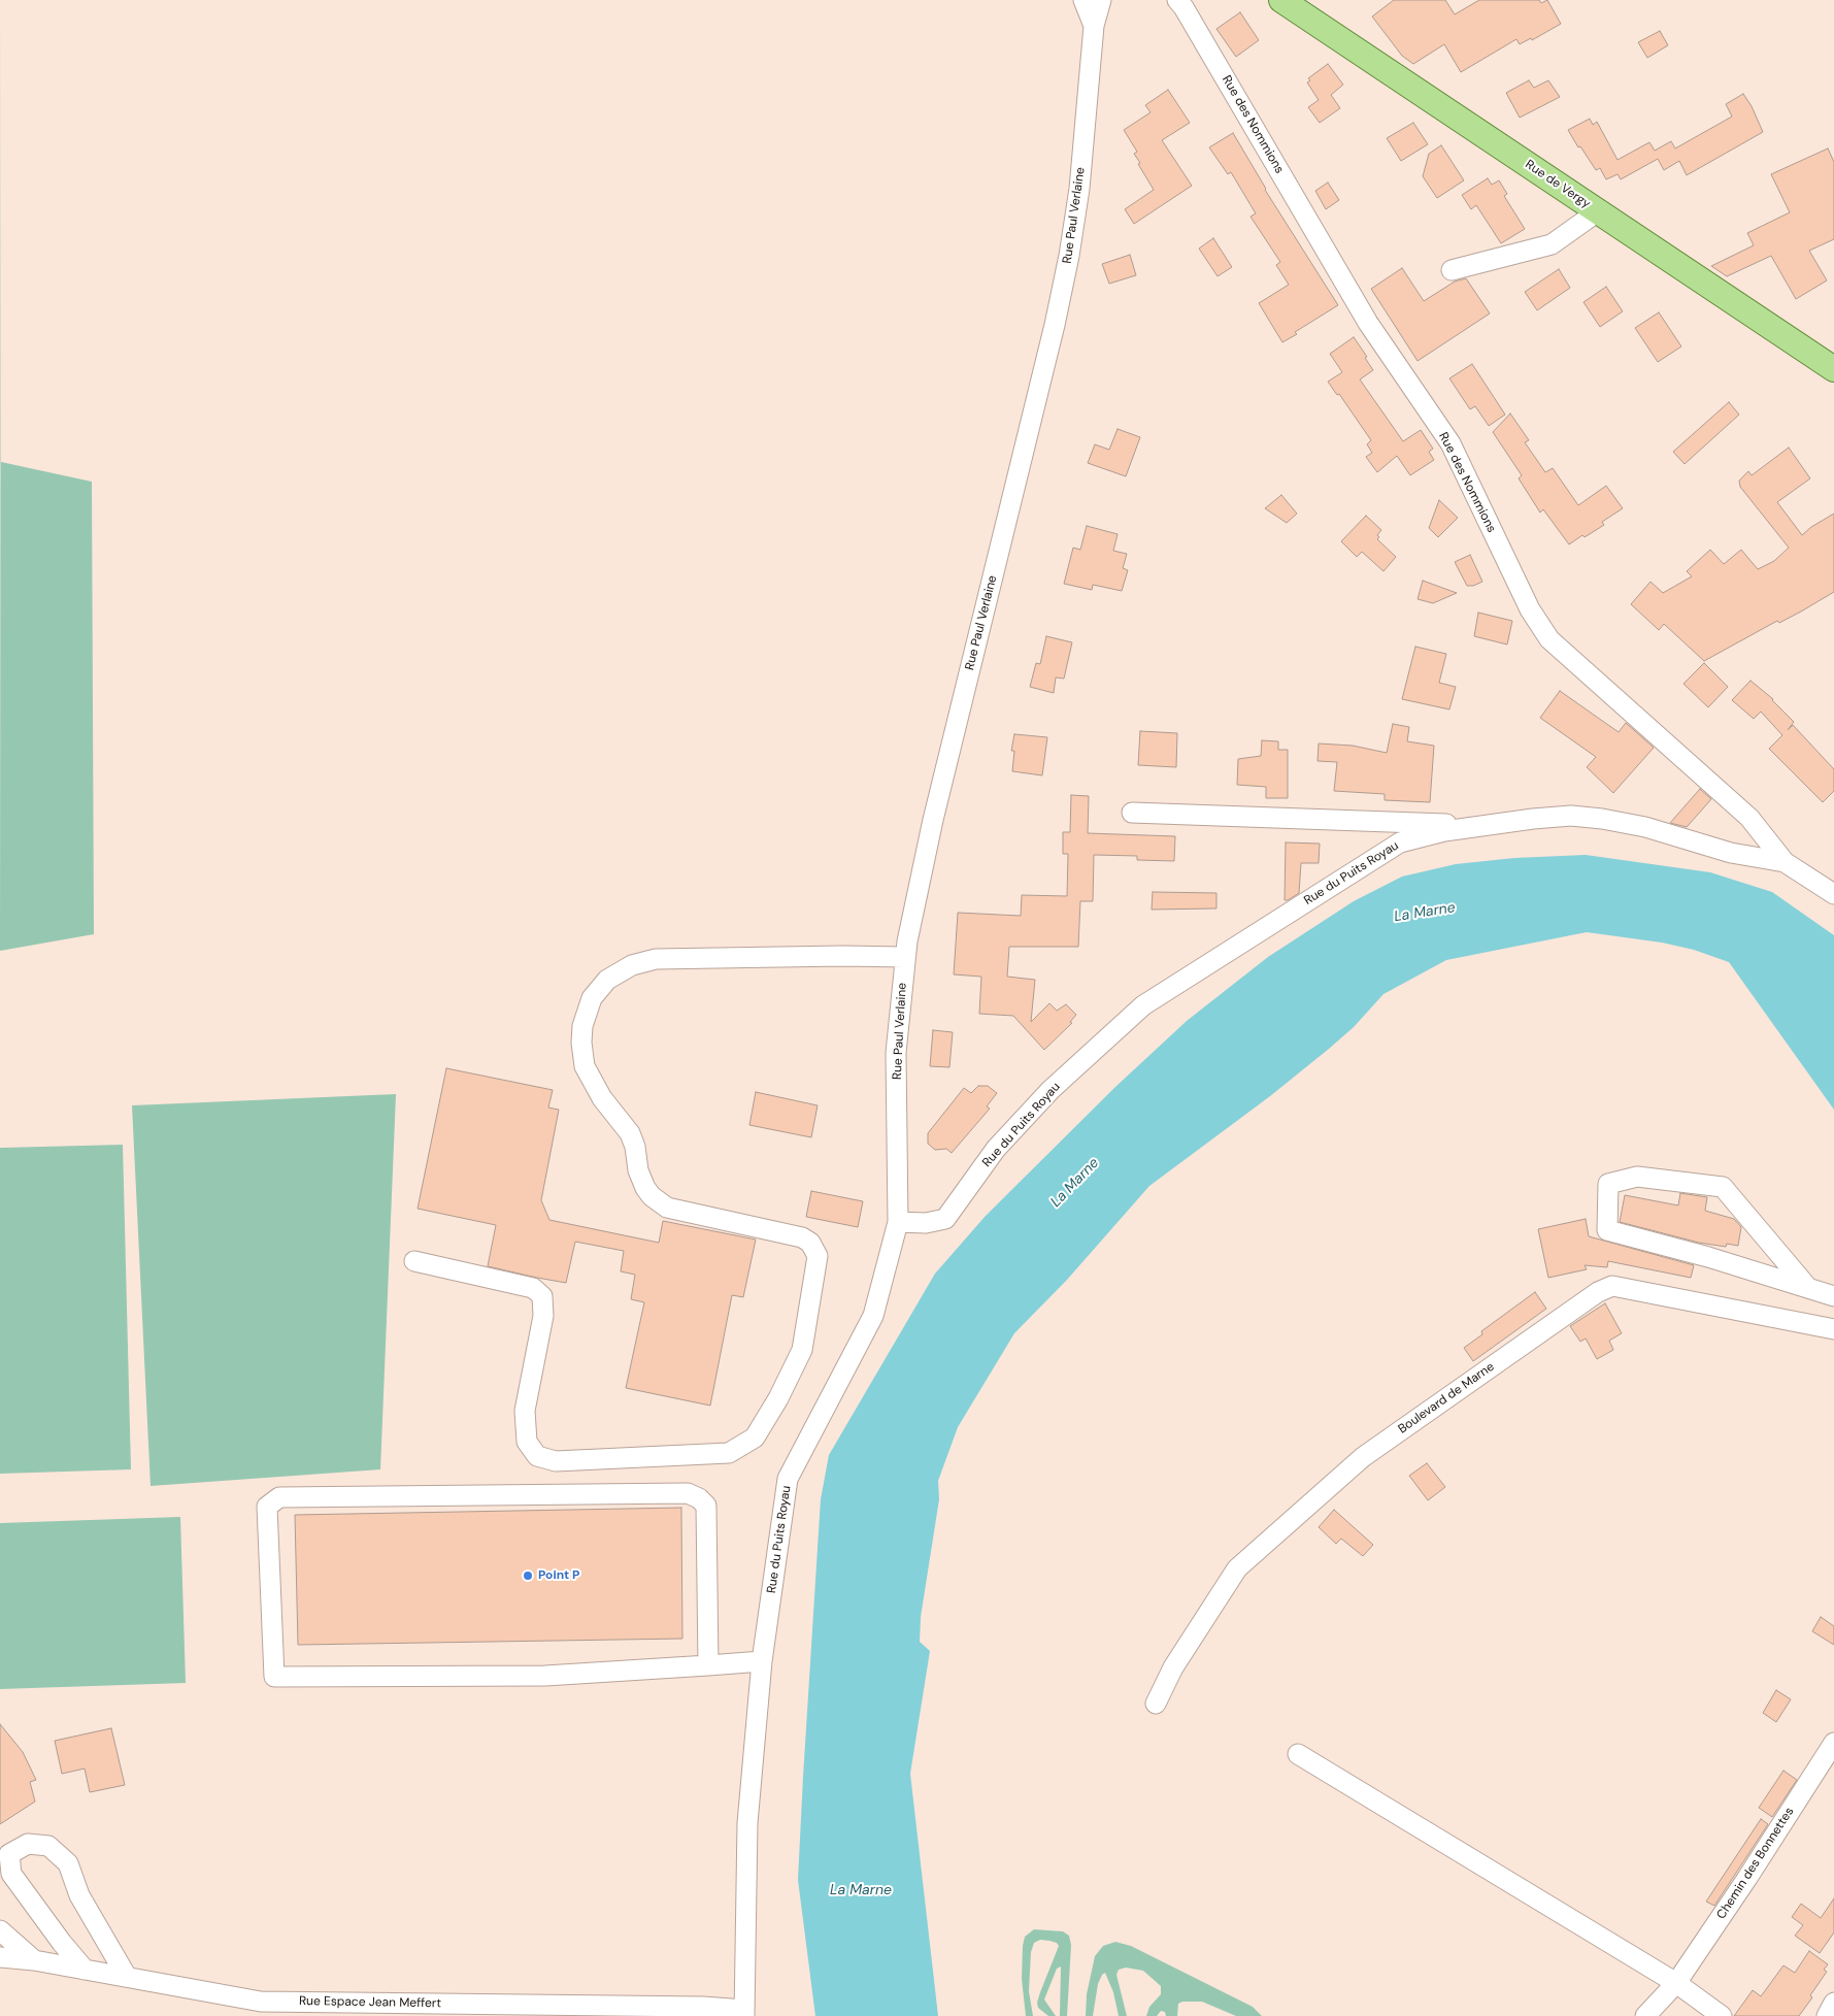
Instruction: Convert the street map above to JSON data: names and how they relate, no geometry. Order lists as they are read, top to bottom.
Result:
{
  "streets": {
    "main road": ["Rue de Vergy"],
    "street": [
      "Rue des Nommions",
      "Rue Paul Verlaine",
      "Rue du Puits Royau",
      "Boulevard de Marne",
      "Chemin des Bonnettes",
      "Rue Espace Jean Meffert"
    ]
  },
  "crossings": [
    ["Rue des Nommions", "Rue du Puits Royau"],
    ["Rue Paul Verlaine", "Rue du Puits Royau"],
    ["Rue du Puits Royau", "Rue Espace Jean Meffert"]
  ],
  "water": ["La Marne"],
  "places": ["Point P"]
}
